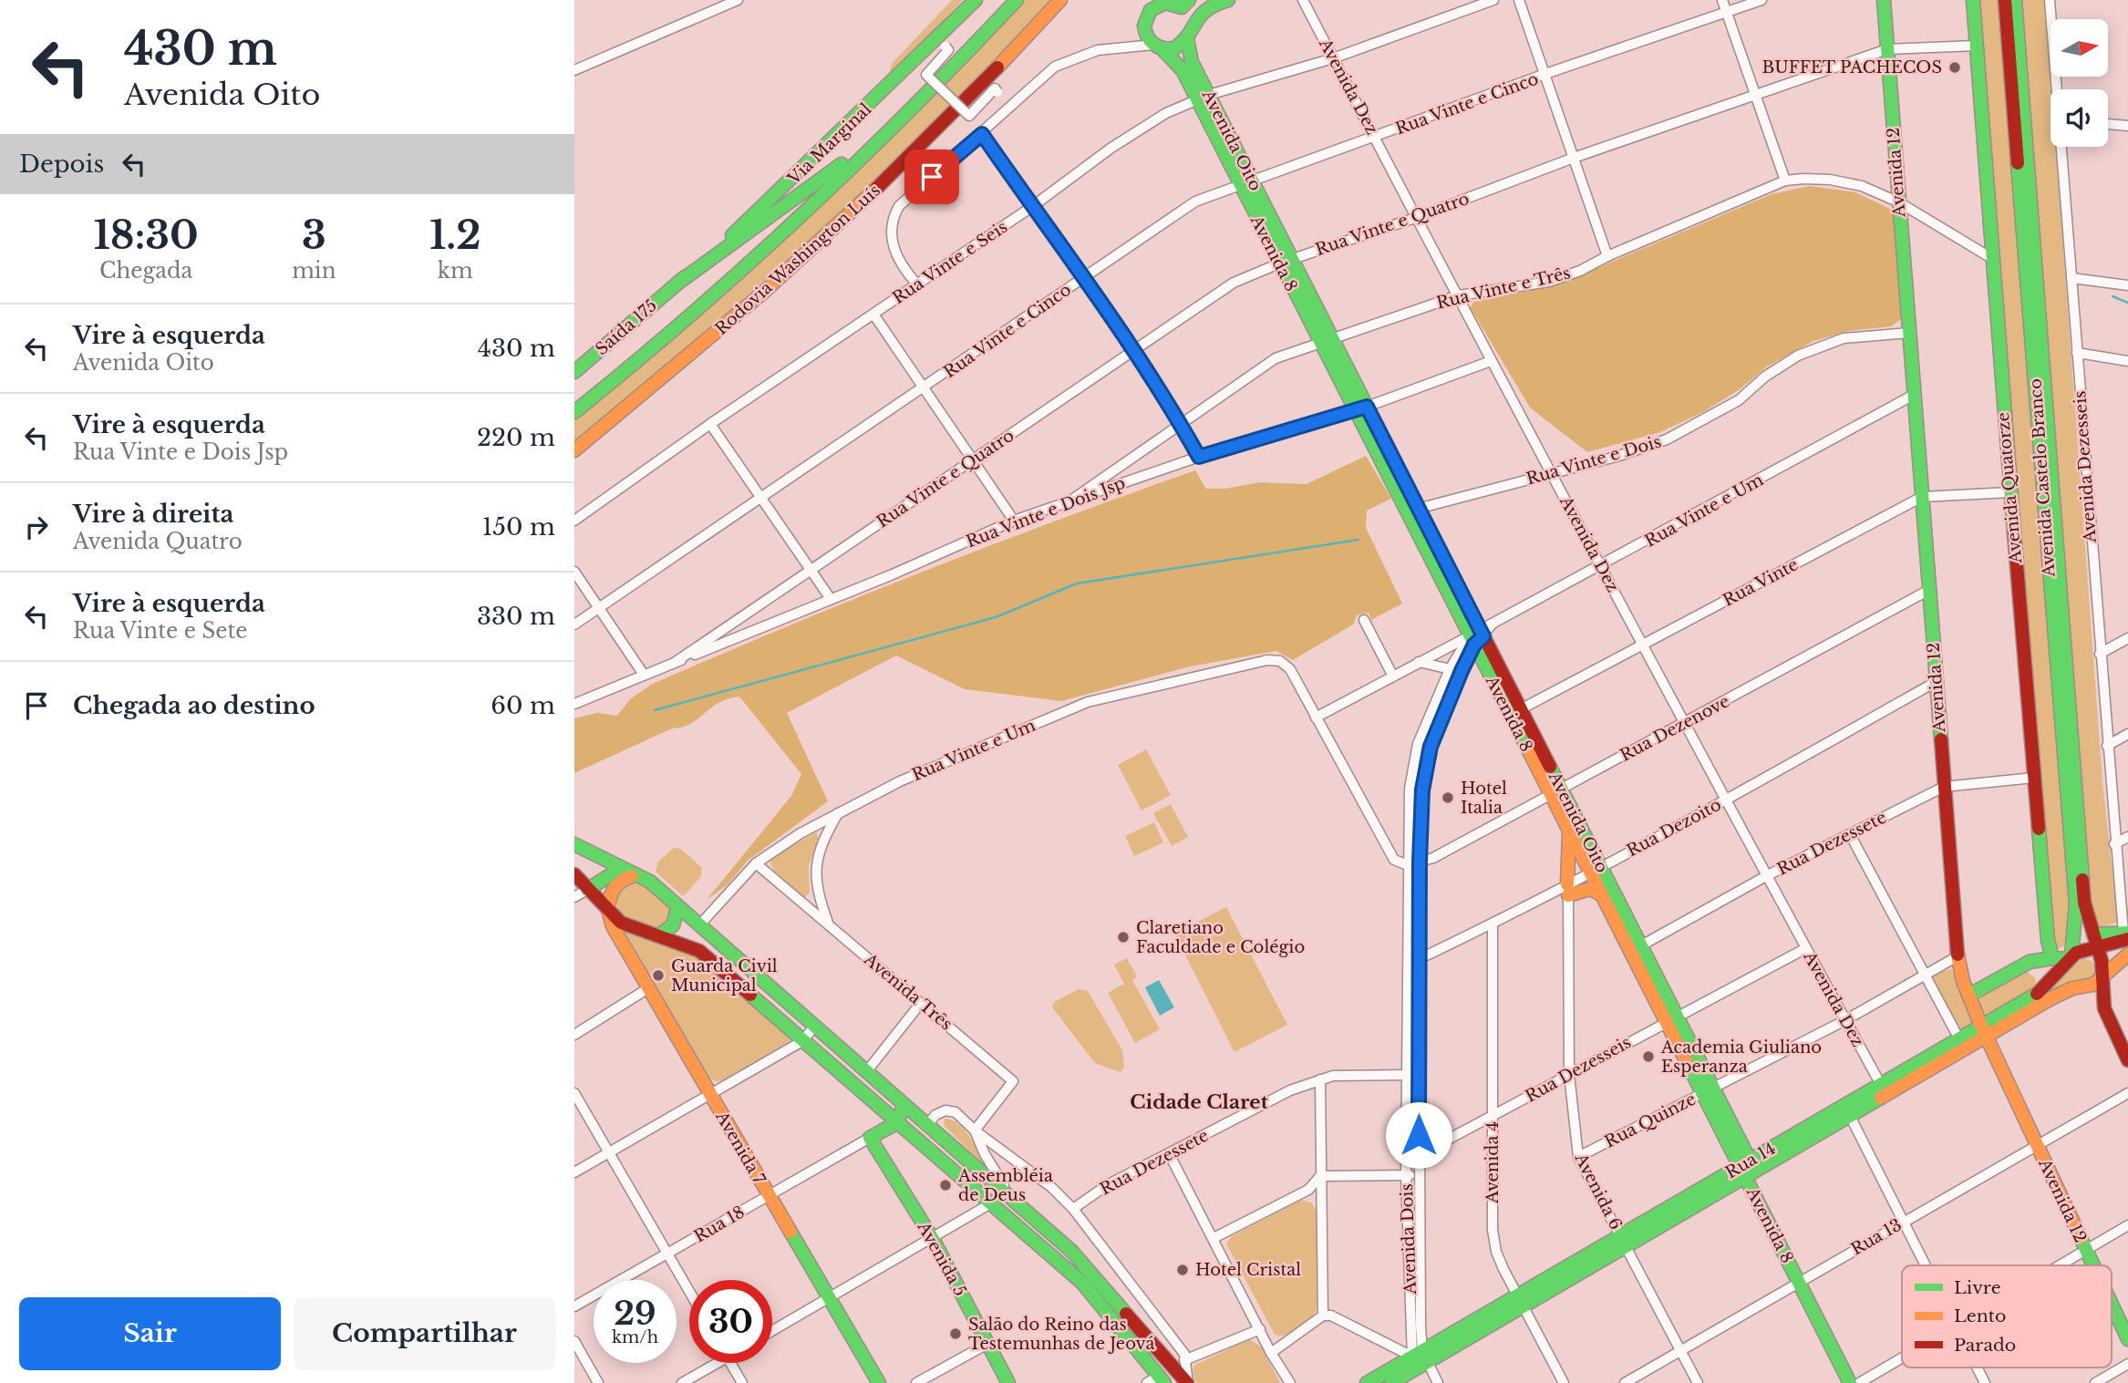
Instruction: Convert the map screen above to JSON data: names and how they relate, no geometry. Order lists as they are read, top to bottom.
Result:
{
  "streets": {
    "main road": [
      "Avenida Oito",
      "Via Marginal",
      "Avenida 12",
      "Avenida 8",
      "Rodovia Washington Luís",
      "Saída 175",
      "Avenida Castelo Branco",
      "Avenida Quatorze",
      "Avenida 7",
      "Rua 14",
      "Rua 18",
      "Avenida 5"
    ],
    "street": [
      "Avenida Dez",
      "Rua Vinte e Cinco",
      "Rua Vinte e Quatro",
      "Rua Vinte e Seis",
      "Rua Vinte e Três",
      "Rua Vinte e Dois",
      "Avenida Dezesseis",
      "Rua Vinte e Um",
      "Rua Vinte e Dois Jsp",
      "Rua Vinte",
      "Rua Dezenove",
      "Rua Dezoito",
      "Rua Dezessete",
      "Avenida Três",
      "Rua Dezesseis",
      "Rua Quinze",
      "Avenida 4",
      "Avenida 6",
      "Rua 13",
      "Avenida Dois"
    ]
  },
  "crossings": [
    ["Avenida Dez", "Rua Vinte e Cinco"],
    ["Avenida Dez", "Rua Vinte e Quatro"],
    ["Avenida Dez", "Rua Vinte e Seis"],
    ["Avenida Dez", "Rua Vinte e Três"],
    ["Avenida Dez", "Rua Vinte e Dois"],
    ["Avenida Dez", "Rua Vinte e Um"],
    ["Avenida Dez", "Rua Vinte e Dois Jsp"],
    ["Avenida Dez", "Rua Vinte"],
    ["Avenida Dez", "Rua Dezenove"],
    ["Avenida Dez", "Rua Dezoito"],
    ["Avenida Dez", "Rua Dezessete"],
    ["Avenida Dez", "Rua Dezesseis"],
    ["Avenida Dez", "Rua Quinze"],
    ["Avenida Dez", "Rua 14"],
    ["Rua Vinte e Cinco", "Avenida Oito"],
    ["Avenida Oito", "Rua Vinte e Quatro"],
    ["Avenida Oito", "Avenida 8"],
    ["Avenida Oito", "Rua Vinte e Seis"],
    ["Avenida Oito", "Rua Vinte e Três"],
    ["Avenida Oito", "Rua Vinte e Dois"],
    ["Avenida Oito", "Rua Vinte e Um"],
    ["Avenida Oito", "Rua Vinte e Dois Jsp"],
    ["Avenida Oito", "Rua Vinte"],
    ["Avenida Oito", "Rua Dezenove"],
    ["Avenida Oito", "Rua Dezoito"],
    ["Avenida Oito", "Rua Dezessete"],
    ["Avenida Oito", "Avenida Dois"],
    ["Via Marginal", "Saída 175"],
    ["Avenida 12", "Rua Vinte e Quatro"],
    ["Avenida 12", "Rua Vinte e Três"],
    ["Avenida 12", "Rua Vinte e Dois"],
    ["Avenida 12", "Rua Vinte e Um"],
    ["Avenida 12", "Rua Vinte"],
    ["Avenida 12", "Rua Dezenove"],
    ["Avenida 12", "Rua Dezoito"],
    ["Avenida 12", "Rua Dezessete"],
    ["Avenida 12", "Rua Quinze"],
    ["Avenida 12", "Rua 14"],
    ["Avenida 12", "Rua 13"],
    ["Rua Vinte e Quatro", "Avenida Quatorze"],
    ["Rua Vinte e Quatro", "Rua Vinte e Dois Jsp"],
    ["Avenida 8", "Rua Vinte"],
    ["Avenida 8", "Rua Dezenove"],
    ["Avenida 8", "Rua Dezoito"],
    ["Avenida 8", "Rua Dezessete"],
    ["Avenida 8", "Rua Dezesseis"],
    ["Avenida 8", "Rua Quinze"],
    ["Avenida 8", "Rua 14"],
    ["Avenida 8", "Rua 13"],
    ["Rua Vinte e Três", "Avenida Quatorze"],
    ["Rua Vinte e Três", "Rua Vinte e Dois Jsp"],
    ["Avenida Castelo Branco", "Rua 14"],
    ["Avenida Quatorze", "Rua Vinte"],
    ["Avenida Quatorze", "Rua Dezessete"],
    ["Rua Vinte e Um", "Avenida Três"],
    ["Rua Vinte e Um", "Avenida Dois"],
    ["Rua Dezenove", "Avenida Dois"],
    ["Rua Dezoito", "Avenida 4"],
    ["Rua Dezoito", "Avenida 6"],
    ["Rua Dezoito", "Avenida Dois"],
    ["Rua Dezessete", "Avenida Dois"],
    ["Rua Dezesseis", "Avenida 4"],
    ["Rua Dezesseis", "Avenida 6"],
    ["Rua Dezesseis", "Avenida Dois"],
    ["Rua Quinze", "Avenida 6"],
    ["Avenida 7", "Rua 18"],
    ["Rua 14", "Avenida 4"],
    ["Rua 14", "Avenida 6"],
    ["Rua 14", "Avenida Dois"],
    ["Avenida 6", "Rua 13"],
    ["Rua 18", "Avenida 5"]
  ],
  "districts": ["Cidade Claret"],
  "places": [
    "BUFFET PACHECOS",
    "Hotel Italia",
    "Claretiano Faculdade e Colégio",
    "Guarda Civil Municipal",
    "Academia Giuliano Esperanza",
    "Assembléia de Deus",
    "Hotel Cristal",
    "Salão do Reino das Testemunhas de Jeová"
  ],
  "legend": ["Livre", "Lento", "Parado"],
  "north": "right",
  "page": {
    "turn": ["430 m", "Avenida Oito"],
    "then": "Depois",
    "eta": [
      "18:30",
      "Chegada",
      "3",
      "min",
      "1.2",
      "km"
    ],
    "list": [
      {
        "name": "Vire à esquerda",
        "note": "Avenida Oito",
        "value": "430 m"
      },
      {
        "name": "Vire à esquerda",
        "note": "Rua Vinte e Dois Jsp",
        "value": "220 m"
      },
      {
        "name": "Vire à direita",
        "note": "Avenida Quatro",
        "value": "150 m"
      },
      {
        "name": "Vire à esquerda",
        "note": "Rua Vinte e Sete",
        "value": "330 m"
      },
      {
        "name": "Chegada ao destino",
        "value": "60 m"
      }
    ],
    "speed": "29 km/h",
    "limit": "30",
    "buttons": ["Sair", "Compartilhar"]
  }
}
